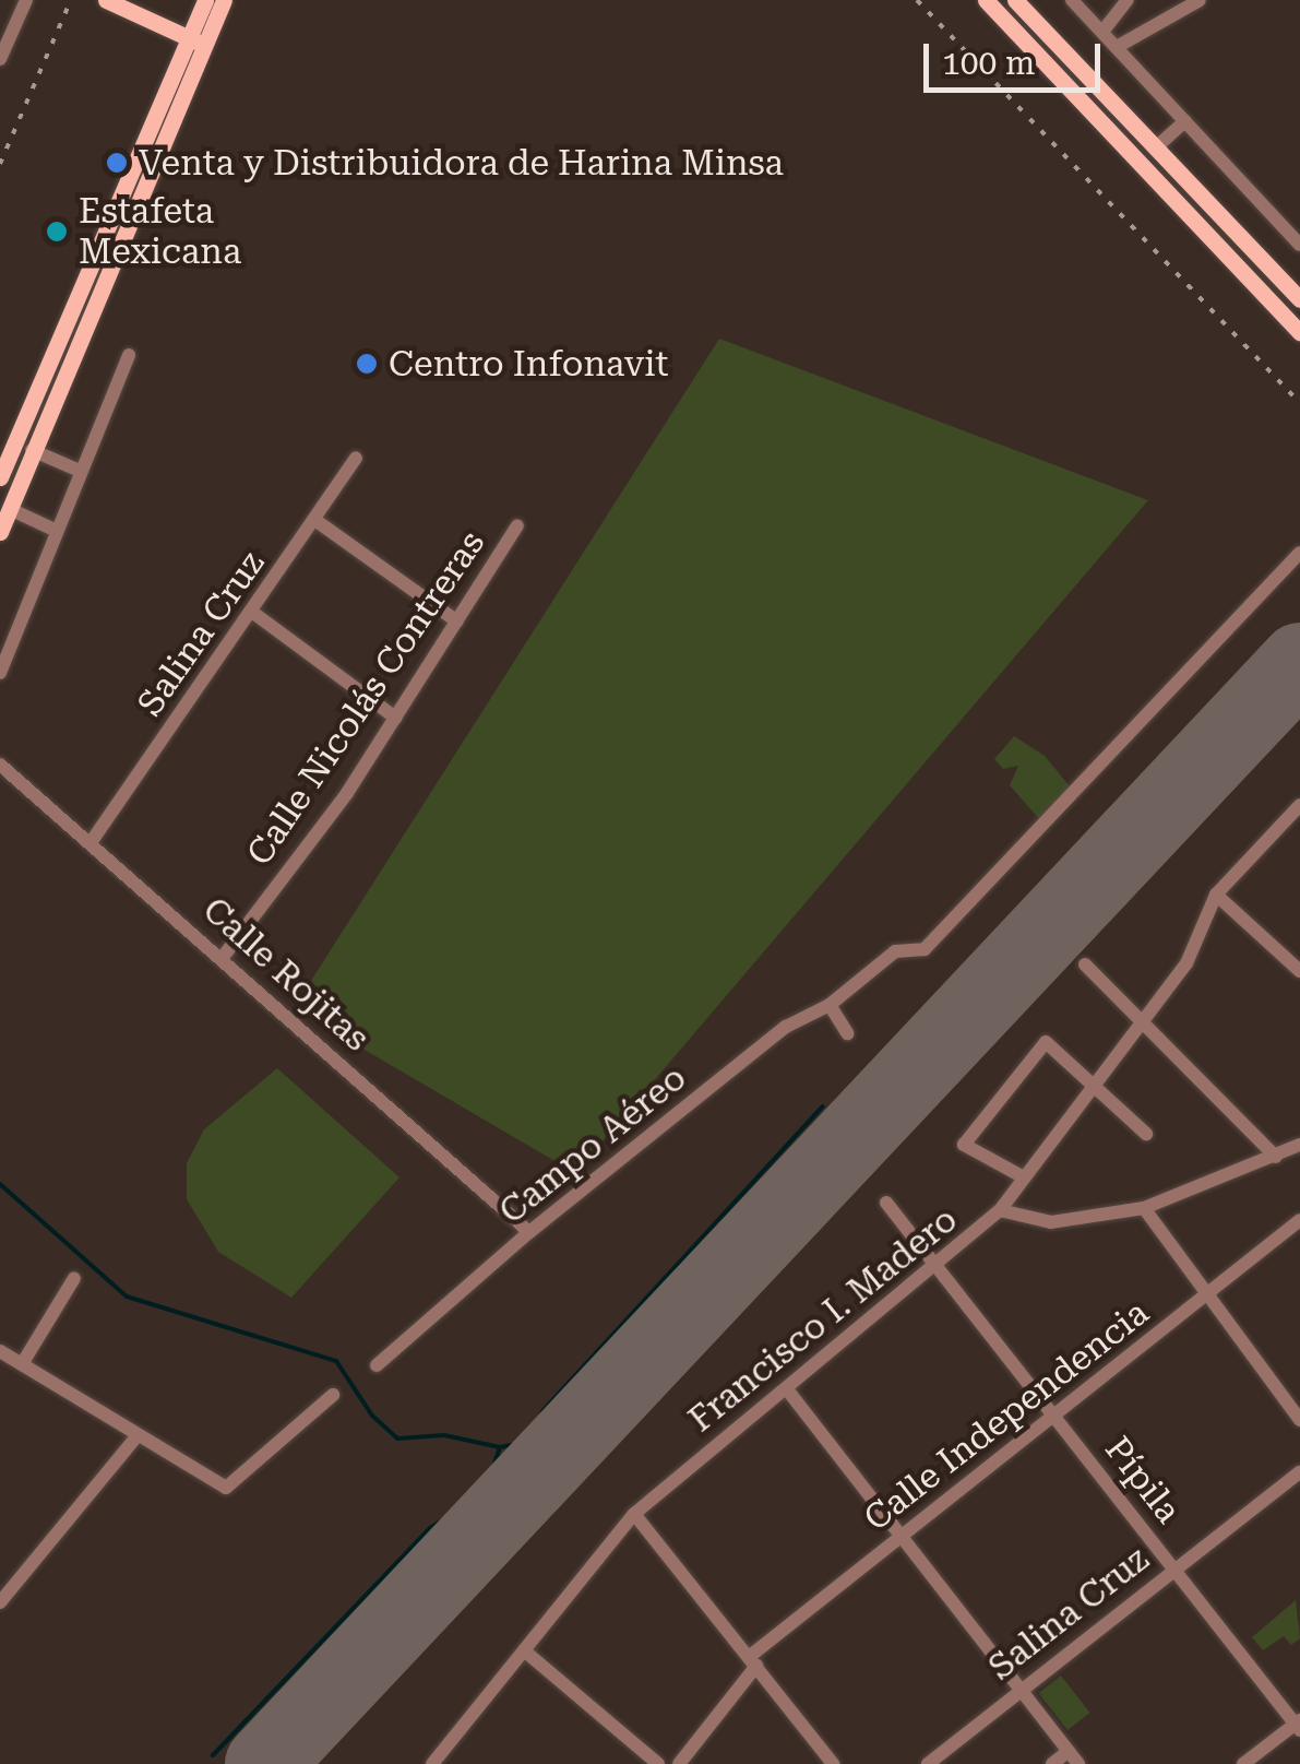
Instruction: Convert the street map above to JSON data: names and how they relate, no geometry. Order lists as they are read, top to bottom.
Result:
{
  "streets": {
    "street": [
      "Salina Cruz",
      "Calle Nicolás Contreras",
      "Calle Rojitas",
      "Campo Aéreo",
      "Francisco I. Madero",
      "Calle Independencia",
      "Pípila"
    ]
  },
  "crossings": [
    ["Salina Cruz", "Calle Rojitas"],
    ["Salina Cruz", "Pípila"],
    ["Calle Nicolás Contreras", "Calle Rojitas"],
    ["Calle Rojitas", "Campo Aéreo"],
    ["Francisco I. Madero", "Pípila"],
    ["Calle Independencia", "Pípila"]
  ],
  "places": ["Venta y Distribuidora de Harina Minsa", "Estafeta Mexicana", "Centro Infonavit"],
  "scale_bar": "100 m"
}
